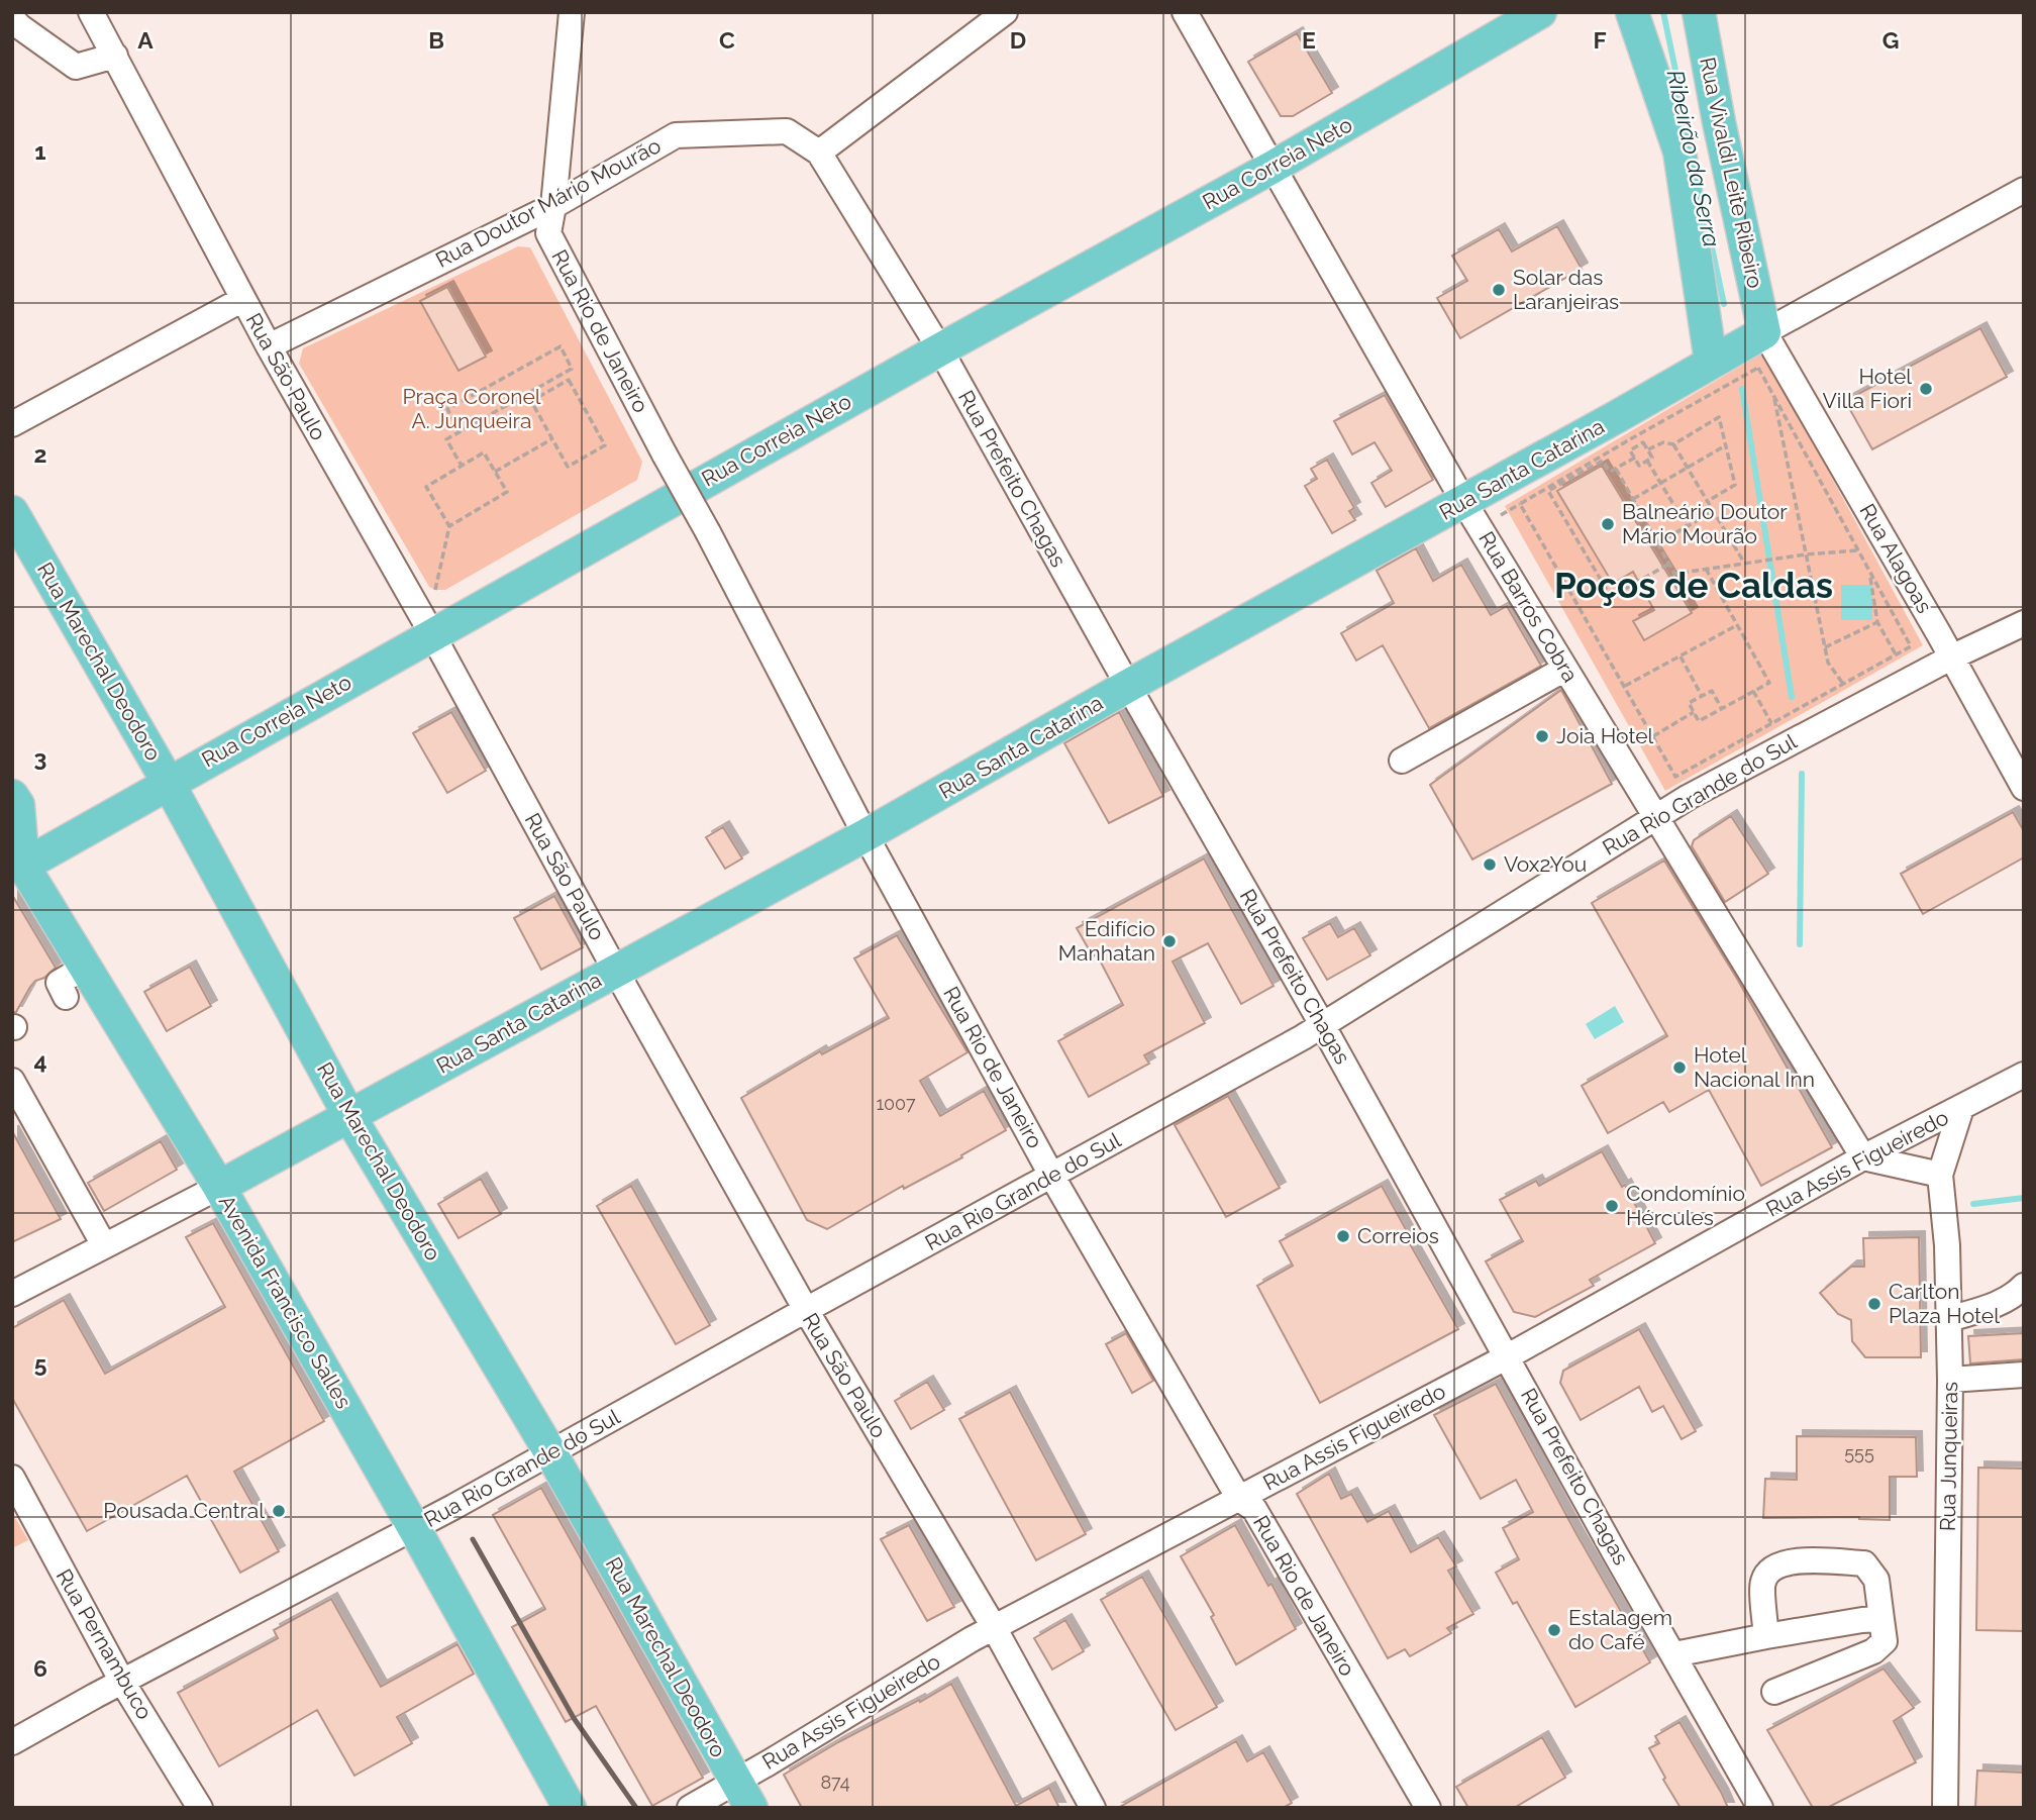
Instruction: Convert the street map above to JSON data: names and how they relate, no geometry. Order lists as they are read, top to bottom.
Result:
{
  "streets": {
    "main road": [
      "Rua Correia Neto",
      "Rua Vivaldi Leite Ribeiro",
      "Rua Santa Catarina",
      "Rua Marechal Deodoro",
      "Avenida Francisco Salles"
    ],
    "street": [
      "Rua Doutor Mário Mourão",
      "Rua Rio de Janeiro",
      "Rua São Paulo",
      "Rua Prefeito Chagas",
      "Rua Alagoas",
      "Rua Barros Cobra",
      "Rua Rio Grande do Sul",
      "Rua Assis Figueiredo",
      "Rua Junqueiras",
      "Rua Pernambuco"
    ]
  },
  "crossings": [
    ["Rua Correia Neto", "Rua São Paulo"],
    ["Rua Correia Neto", "Rua Prefeito Chagas"],
    ["Rua Correia Neto", "Rua Barros Cobra"],
    ["Rua Correia Neto", "Rua Marechal Deodoro"],
    ["Rua Correia Neto", "Avenida Francisco Salles"],
    ["Rua Vivaldi Leite Ribeiro", "Rua Santa Catarina"],
    ["Rua Vivaldi Leite Ribeiro", "Rua Alagoas"],
    ["Rua Doutor Mário Mourão", "Rua Rio de Janeiro"],
    ["Rua Doutor Mário Mourão", "Rua São Paulo"],
    ["Rua Doutor Mário Mourão", "Rua Prefeito Chagas"],
    ["Rua Rio de Janeiro", "Rua Santa Catarina"],
    ["Rua Rio de Janeiro", "Rua Rio Grande do Sul"],
    ["Rua Rio de Janeiro", "Rua Assis Figueiredo"],
    ["Rua São Paulo", "Rua Santa Catarina"],
    ["Rua São Paulo", "Rua Rio Grande do Sul"],
    ["Rua São Paulo", "Rua Assis Figueiredo"],
    ["Rua Santa Catarina", "Rua Prefeito Chagas"],
    ["Rua Santa Catarina", "Rua Alagoas"],
    ["Rua Santa Catarina", "Rua Barros Cobra"],
    ["Rua Santa Catarina", "Rua Marechal Deodoro"],
    ["Rua Santa Catarina", "Avenida Francisco Salles"],
    ["Rua Prefeito Chagas", "Rua Rio Grande do Sul"],
    ["Rua Prefeito Chagas", "Rua Assis Figueiredo"],
    ["Rua Alagoas", "Rua Rio Grande do Sul"],
    ["Rua Barros Cobra", "Rua Rio Grande do Sul"],
    ["Rua Barros Cobra", "Rua Assis Figueiredo"],
    ["Rua Marechal Deodoro", "Rua Rio Grande do Sul"],
    ["Rua Marechal Deodoro", "Rua Assis Figueiredo"],
    ["Rua Rio Grande do Sul", "Avenida Francisco Salles"],
    ["Rua Rio Grande do Sul", "Rua Pernambuco"],
    ["Rua Assis Figueiredo", "Rua Junqueiras"]
  ],
  "districts": ["Poços de Caldas"],
  "water": ["Ribeirão da Serra"],
  "parks": ["Praça Coronel A. Junqueira"],
  "places": [
    "Solar das Laranjeiras",
    "Hotel Villa Fiori",
    "Balneário Doutor Mário Mourão",
    "Joia Hotel",
    "Vox2You",
    "Edifício Manhatan",
    "Hotel Nacional Inn",
    "Condomínio Hércules",
    "Correios",
    "Carlton Plaza Hotel",
    "Pousada Central",
    "Estalagem do Café"
  ],
  "house_numbers": ["1007", "555", "874"],
  "grid": {
    "columns": [
      "A",
      "B",
      "C",
      "D",
      "E",
      "F",
      "G"
    ],
    "rows": [
      "1",
      "2",
      "3",
      "4",
      "5",
      "6"
    ]
  }
}
